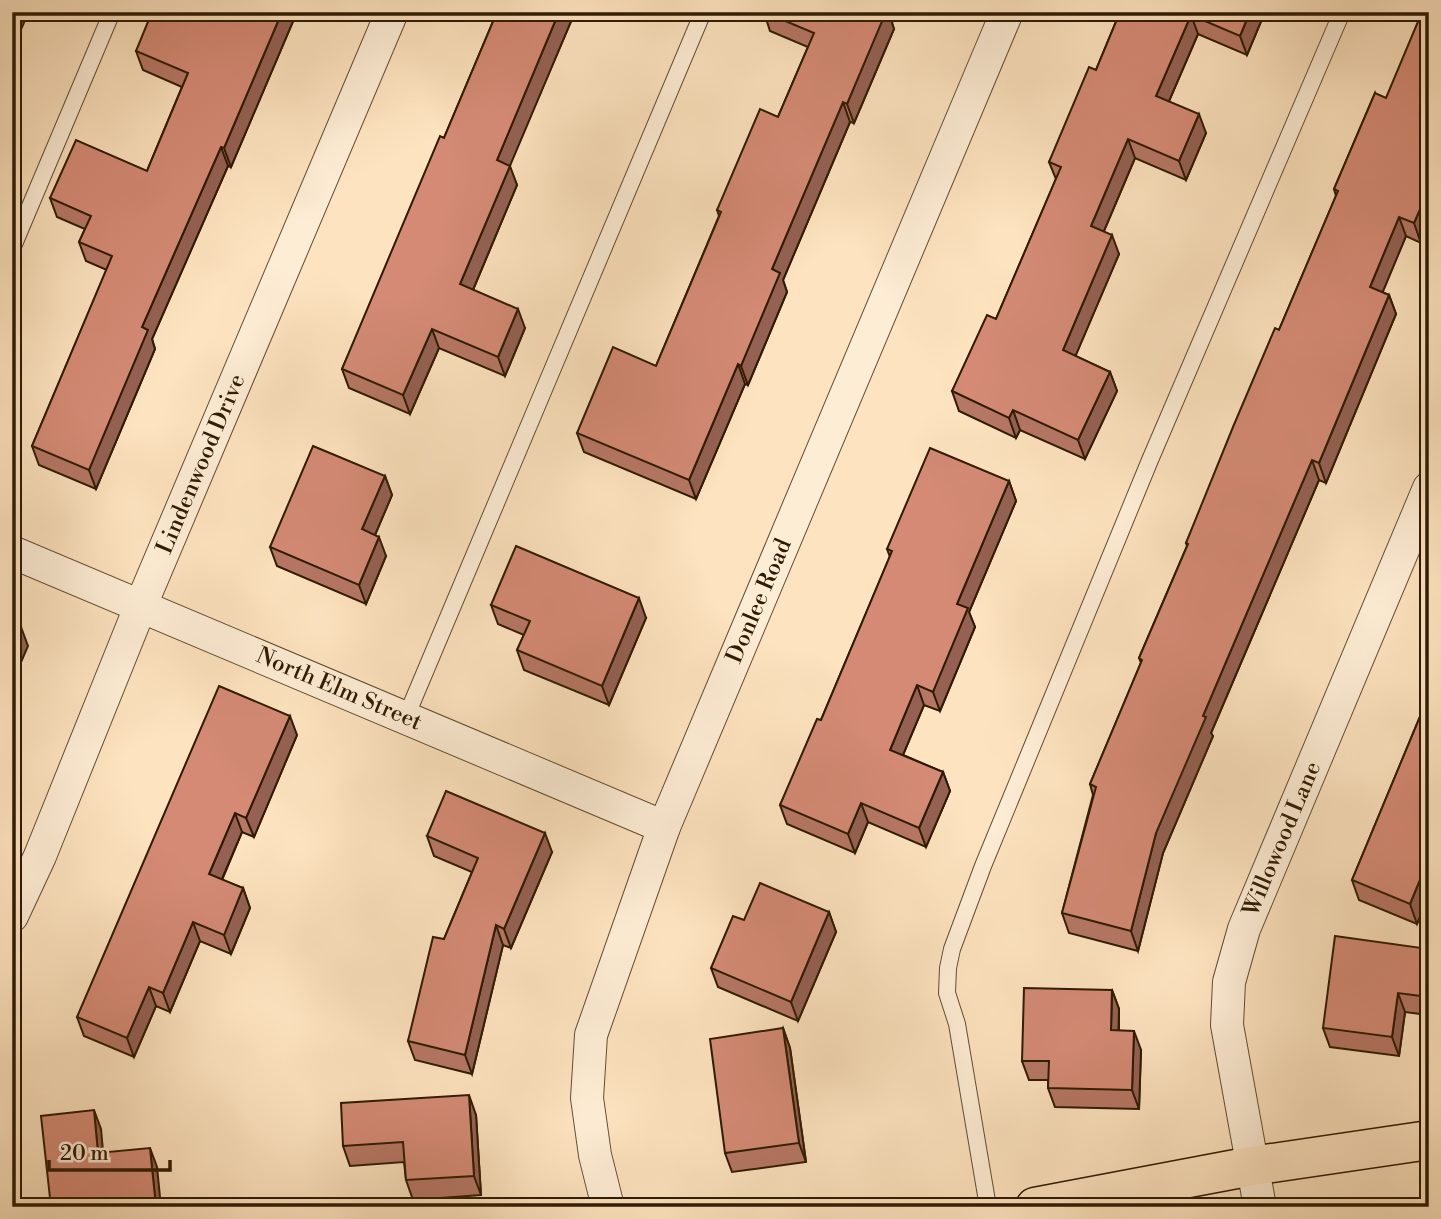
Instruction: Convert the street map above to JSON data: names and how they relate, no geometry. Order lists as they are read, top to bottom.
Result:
{
  "streets": {
    "street": [
      "Lindenwood Drive",
      "Donlee Road",
      "North Elm Street",
      "Willowood Lane"
    ]
  },
  "crossings": [
    ["Lindenwood Drive", "North Elm Street"],
    ["Donlee Road", "North Elm Street"]
  ],
  "scale_bar": "20 m"
}
